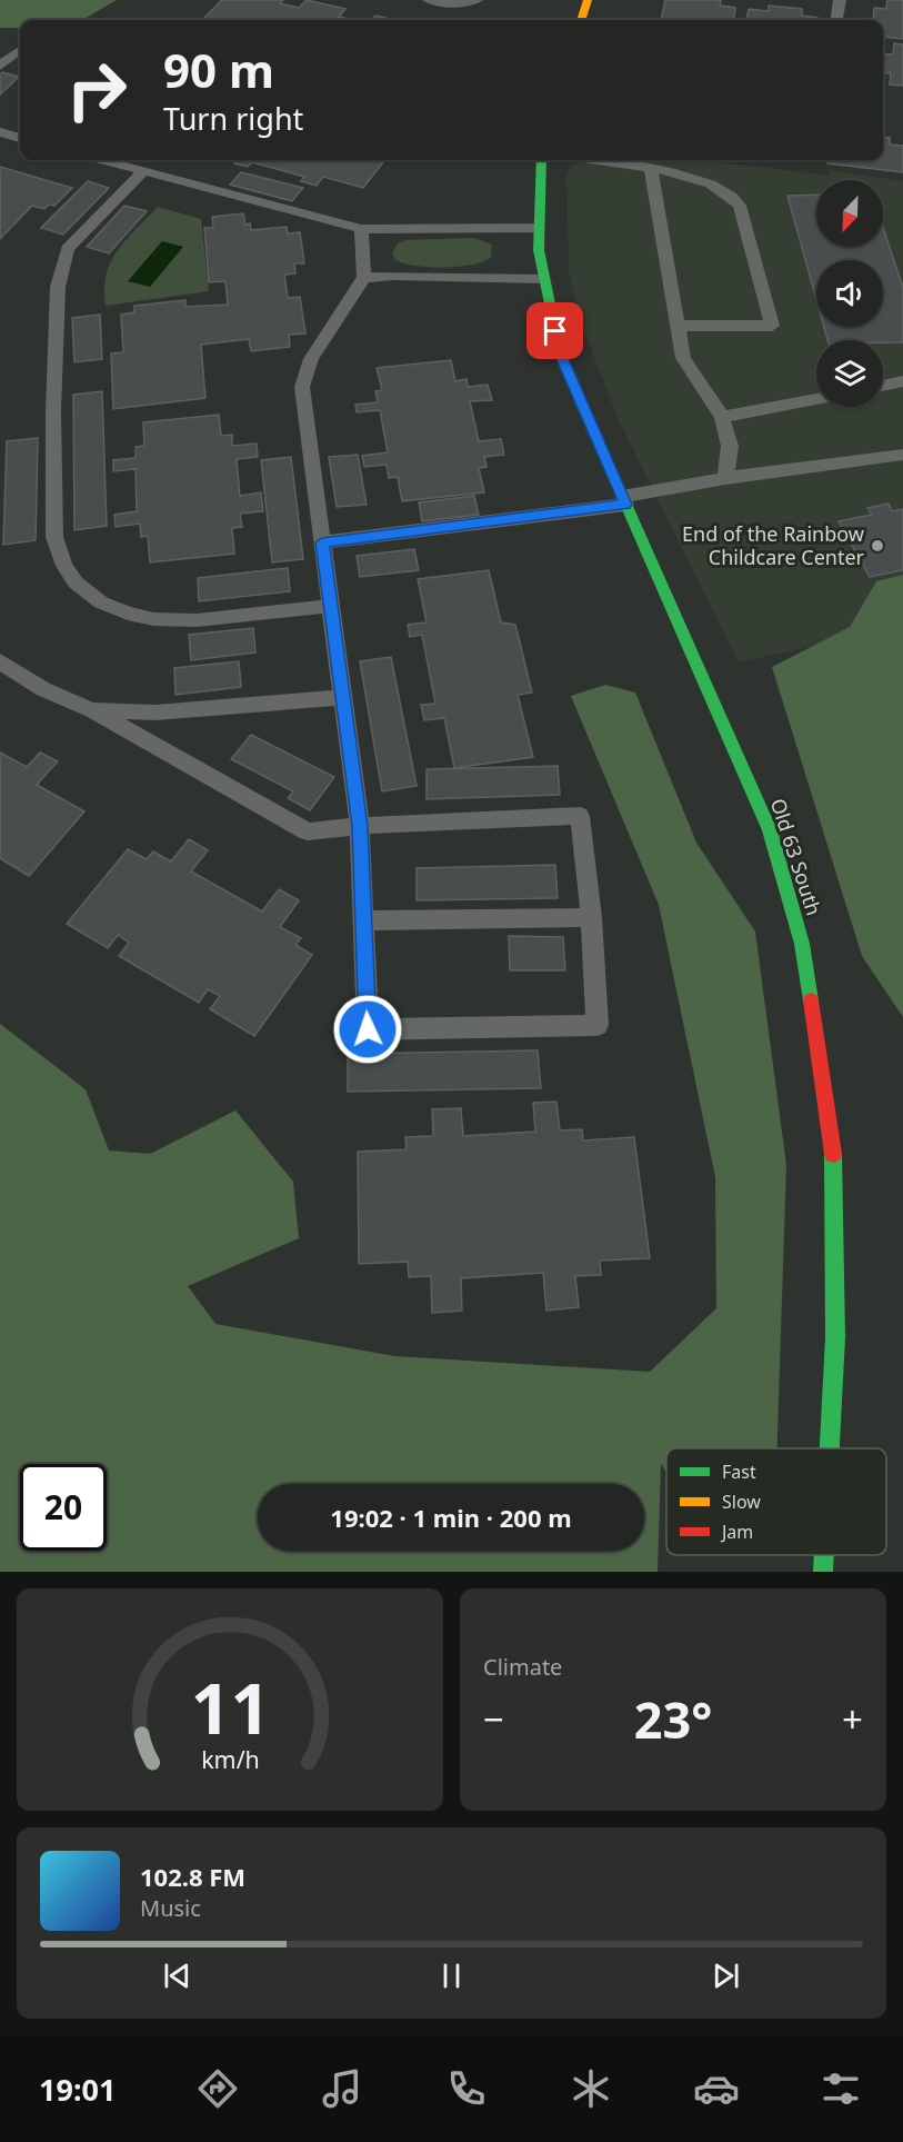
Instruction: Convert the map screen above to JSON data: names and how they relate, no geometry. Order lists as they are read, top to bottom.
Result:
{
  "streets": {
    "main road": ["Old 63 South"]
  },
  "places": ["End of the Rainbow Childcare Center"],
  "legend": ["Fast", "Slow", "Jam"],
  "north": "bottom left",
  "page": {
    "turn": ["90 m", "Turn right"],
    "limit": "20",
    "trip": "19:02 · 1 min · 200 m",
    "tile": "Climate",
    "heat": ["−", "23°", "+"],
    "song": ["102.8 FM", "Music"],
    "tabs": "19:01",
    "gauge": ["11", "km/h"]
  }
}
